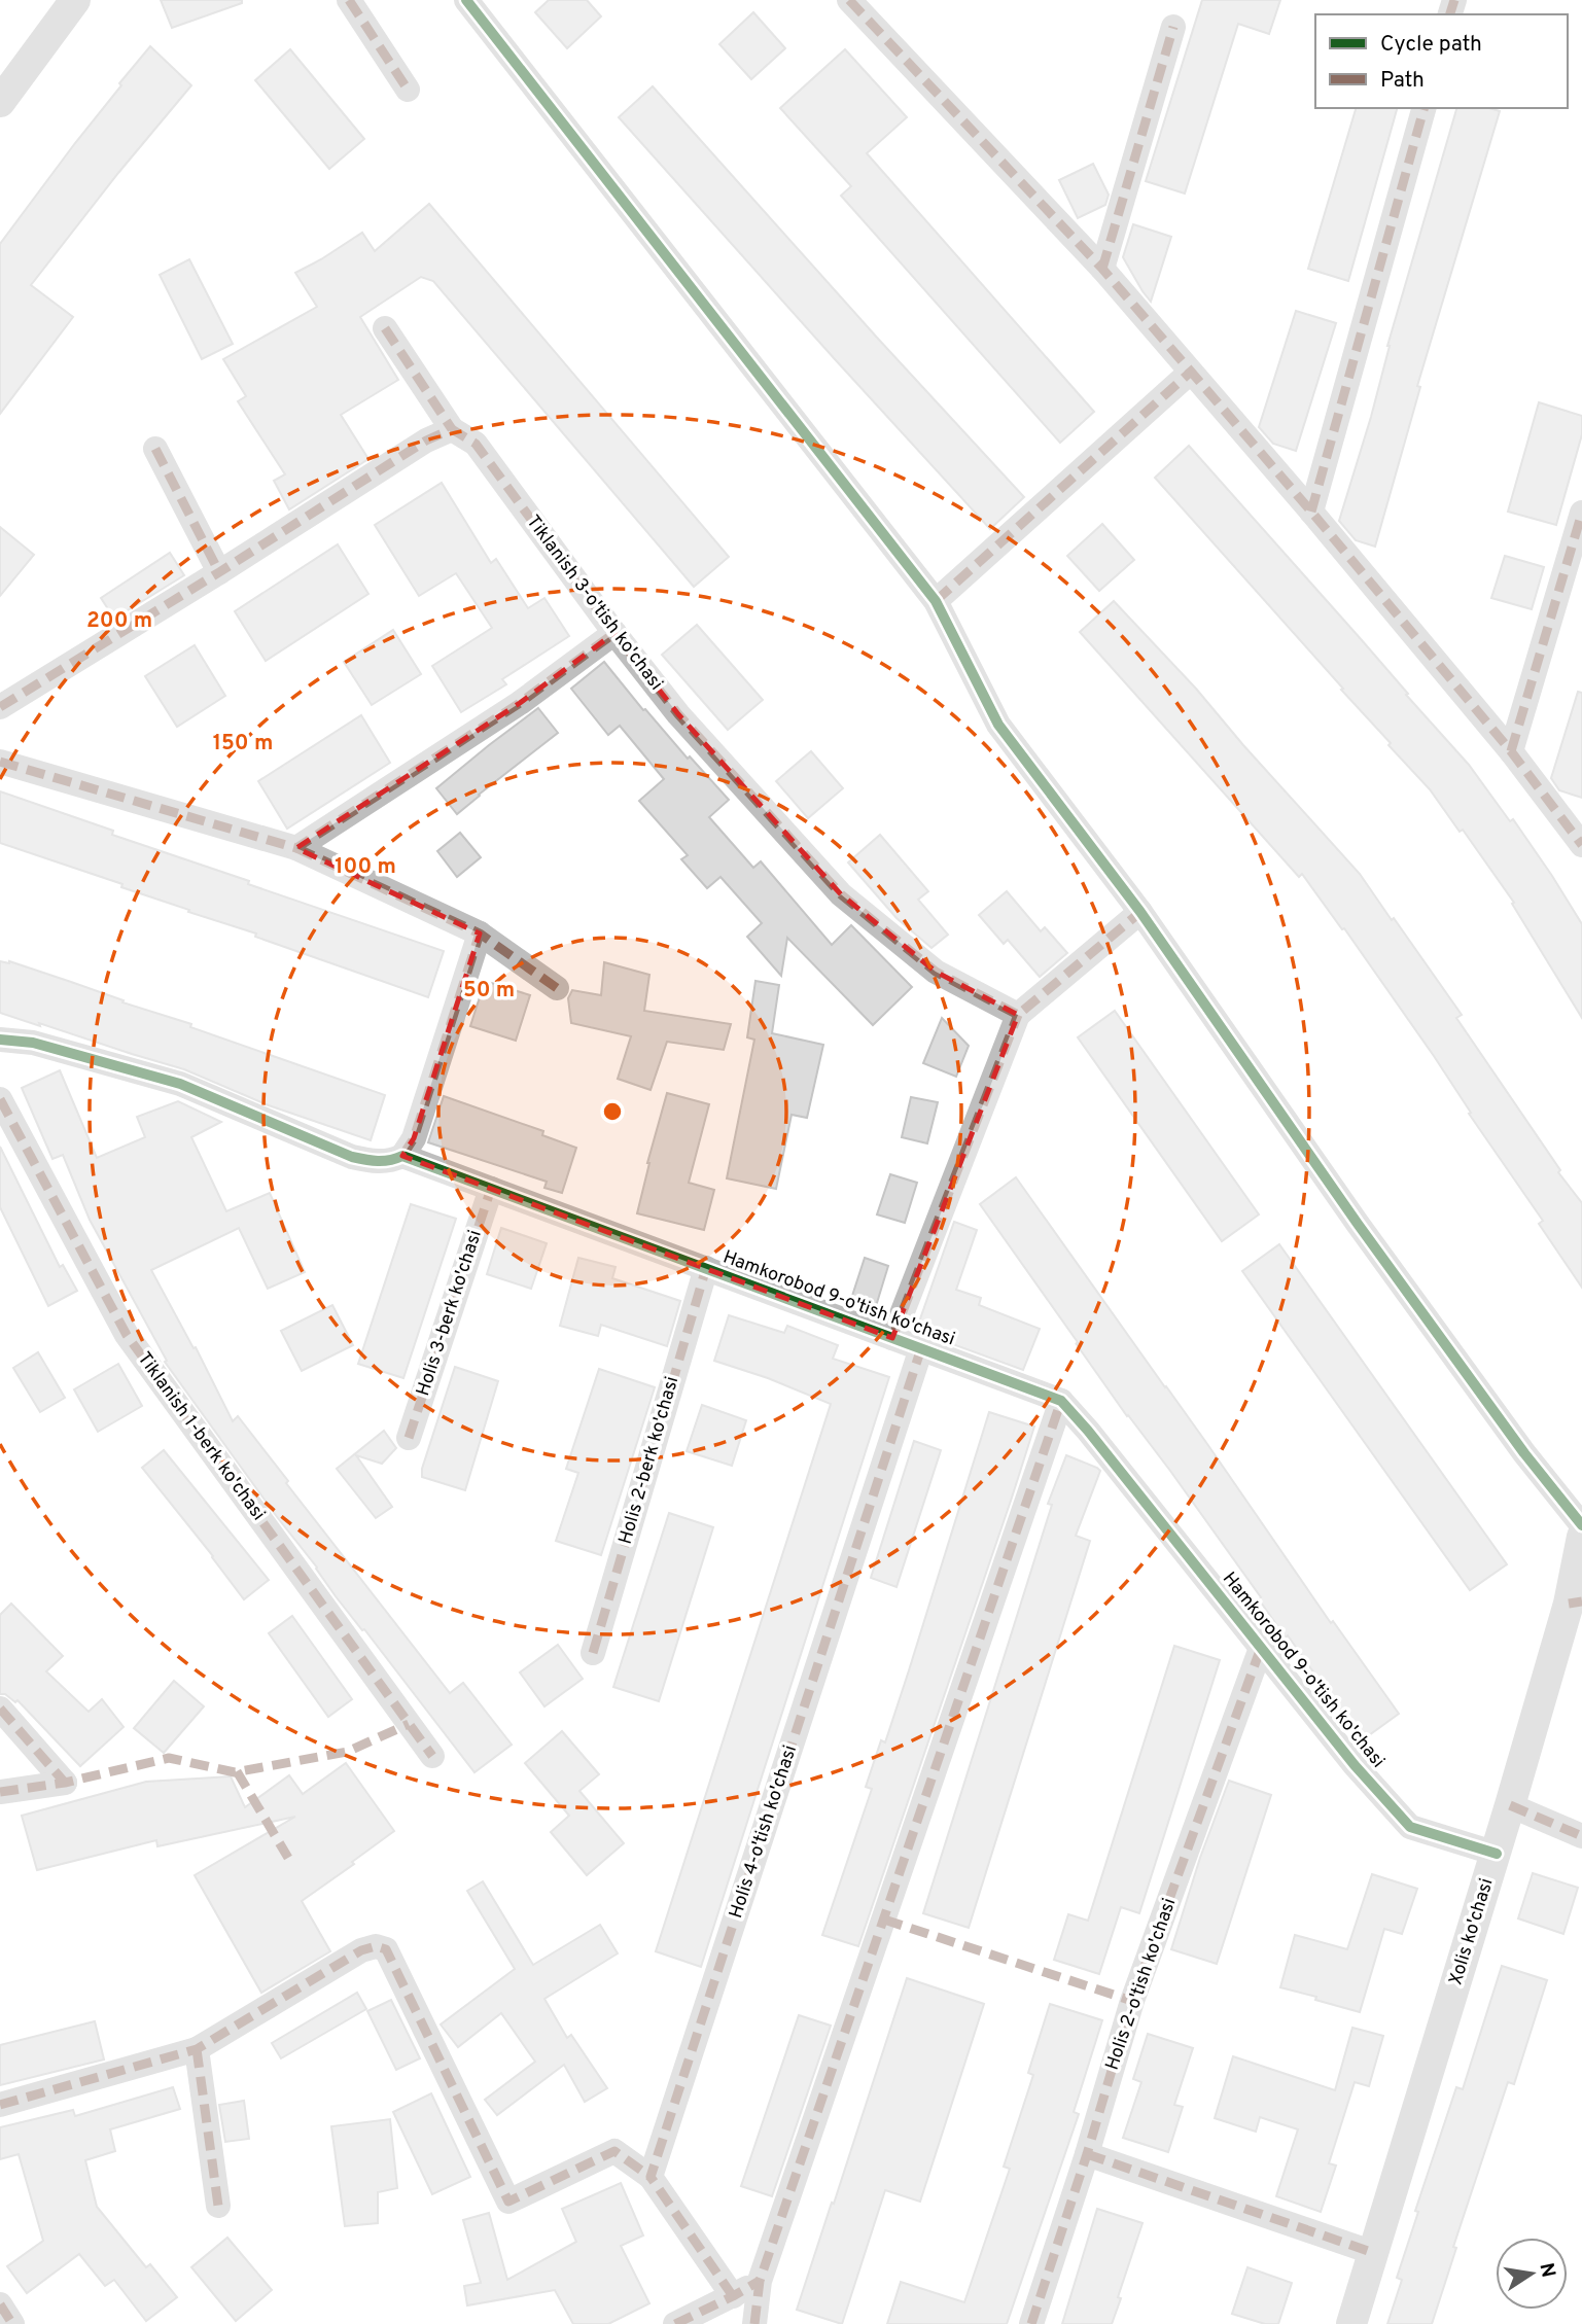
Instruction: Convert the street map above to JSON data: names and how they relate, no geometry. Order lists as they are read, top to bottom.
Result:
{
  "streets": {
    "street": [
      "Tiklanish 3-o'tish ko'chasi",
      "Hamkorobod 9-o'tish ko'chasi",
      "Holis 3-berk ko'chasi",
      "Tiklanish 1-berk ko'chasi",
      "Holis 2-berk ko'chasi",
      "Holis 4-o'tish ko'chasi",
      "Xolis ko'chasi",
      "Holis 2-o'tish ko'chasi"
    ]
  },
  "crossings": [
    ["Hamkorobod 9-o'tish ko'chasi", "Holis 3-berk ko'chasi"],
    ["Hamkorobod 9-o'tish ko'chasi", "Holis 2-berk ko'chasi"],
    ["Hamkorobod 9-o'tish ko'chasi", "Holis 4-o'tish ko'chasi"],
    ["Hamkorobod 9-o'tish ko'chasi", "Xolis ko'chasi"],
    ["Hamkorobod 9-o'tish ko'chasi", "Holis 2-o'tish ko'chasi"]
  ],
  "legend": ["Cycle path", "Path"],
  "north": "right",
  "rings": [
    "200 m",
    "150 m",
    "100 m",
    "50 m"
  ]
}
